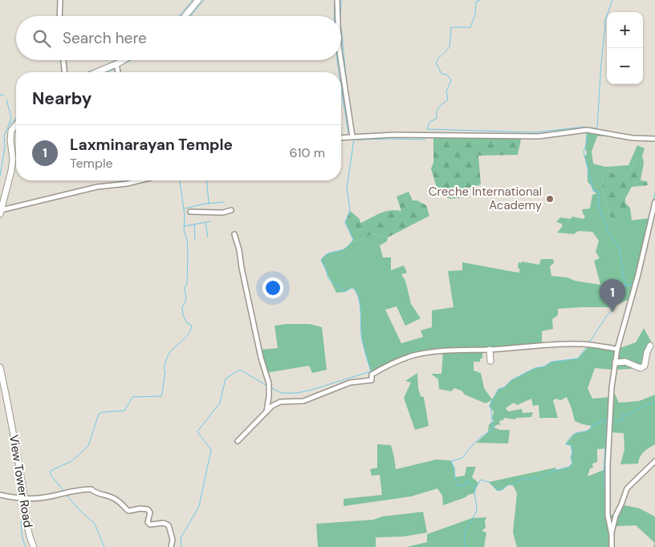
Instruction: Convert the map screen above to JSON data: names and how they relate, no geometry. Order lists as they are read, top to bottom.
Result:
{
  "streets": {
    "street": ["View Tower Road"]
  },
  "places": ["Creche International Academy"],
  "page": {
    "map_buttons": ["+", "−"],
    "search": "Search here",
    "heading": "Nearby",
    "list": [
      {
        "mark": "1",
        "name": "Laxminarayan Temple",
        "note": "Temple",
        "value": "610 m"
      }
    ],
    "pins": "1"
  }
}
